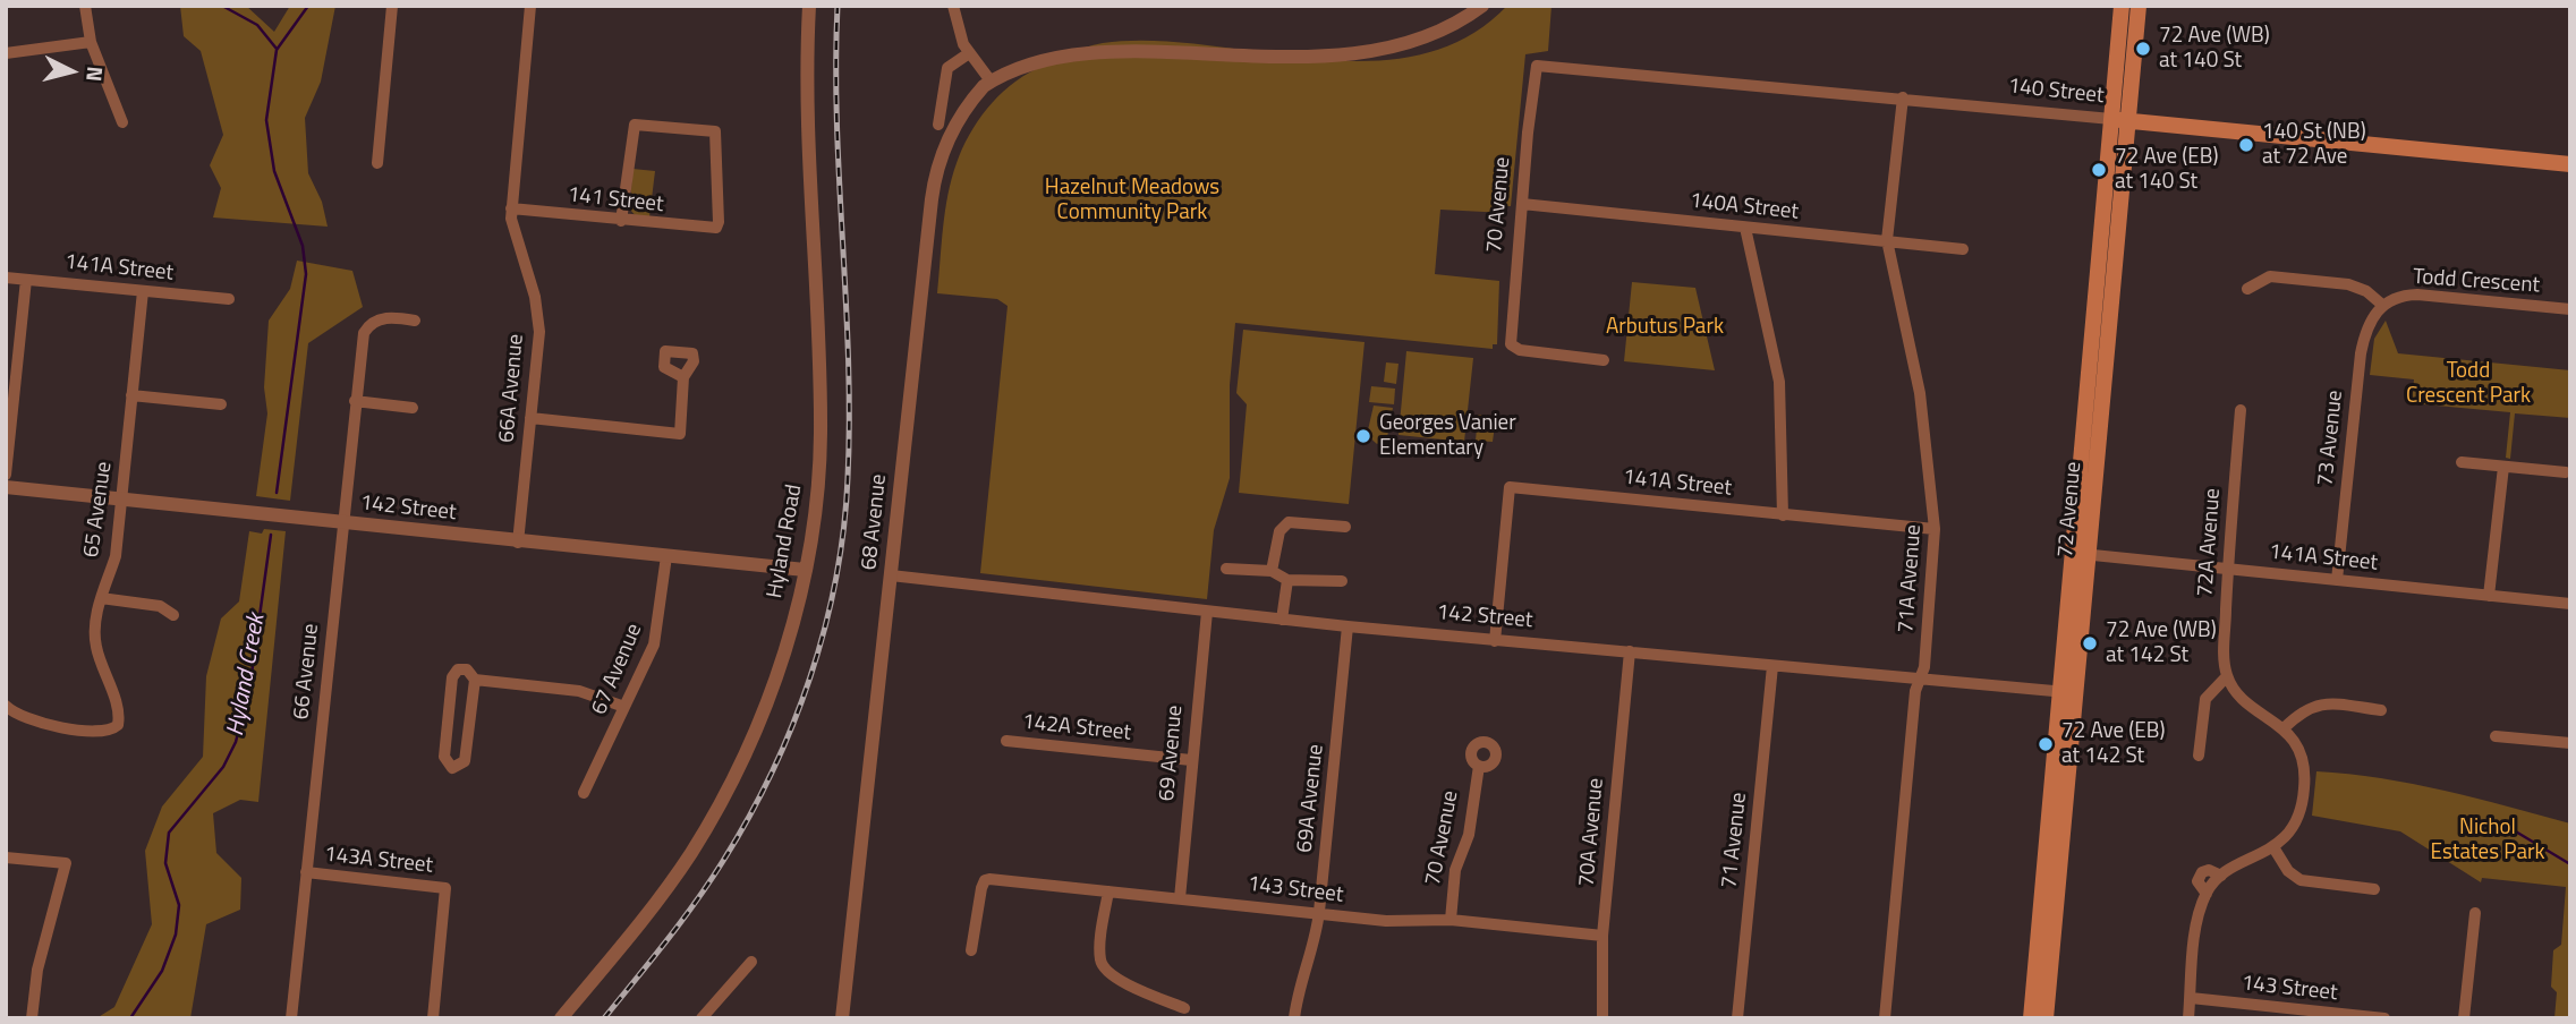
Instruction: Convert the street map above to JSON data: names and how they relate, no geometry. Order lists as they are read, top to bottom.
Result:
{
  "streets": {
    "main road": ["140 Street", "72 Avenue"],
    "street": [
      "141 Street",
      "70 Avenue",
      "140A Street",
      "141A Street",
      "Todd Crescent",
      "66A Avenue",
      "73 Avenue",
      "142 Street",
      "65 Avenue",
      "68 Avenue",
      "Hyland Road",
      "72A Avenue",
      "71A Avenue",
      "67 Avenue",
      "66 Avenue",
      "142A Street",
      "69 Avenue",
      "69A Avenue",
      "70A Avenue",
      "71 Avenue",
      "143A Street",
      "143 Street"
    ]
  },
  "crossings": [
    ["140 Street", "70 Avenue"],
    ["140 Street", "72 Avenue"],
    ["140 Street", "71A Avenue"],
    ["141 Street", "66A Avenue"],
    ["70 Avenue", "140A Street"],
    ["70 Avenue", "143 Street"],
    ["140A Street", "71A Avenue"],
    ["141A Street", "73 Avenue"],
    ["141A Street", "142 Street"],
    ["141A Street", "65 Avenue"],
    ["141A Street", "72 Avenue"],
    ["141A Street", "72A Avenue"],
    ["141A Street", "71A Avenue"],
    ["Todd Crescent", "73 Avenue"],
    ["66A Avenue", "142 Street"],
    ["142 Street", "65 Avenue"],
    ["142 Street", "72 Avenue"],
    ["142 Street", "68 Avenue"],
    ["142 Street", "Hyland Road"],
    ["142 Street", "71A Avenue"],
    ["142 Street", "67 Avenue"],
    ["142 Street", "66 Avenue"],
    ["142 Street", "69 Avenue"],
    ["142 Street", "69A Avenue"],
    ["142 Street", "70A Avenue"],
    ["142 Street", "71 Avenue"],
    ["66 Avenue", "143A Street"],
    ["142A Street", "69 Avenue"],
    ["69 Avenue", "143 Street"],
    ["69A Avenue", "143 Street"],
    ["70A Avenue", "143 Street"]
  ],
  "water": ["Hyland Creek"],
  "parks": [
    "Hazelnut Meadows Community Park",
    "Arbutus Park",
    "Todd Crescent Park",
    "Nichol Estates Park"
  ],
  "places": [
    "72 Ave (WB) at 140 St",
    "140 St (NB) at 72 Ave",
    "72 Ave (EB) at 140 St",
    "Georges Vanier Elementary",
    "72 Ave (WB) at 142 St",
    "72 Ave (EB) at 142 St"
  ],
  "north": "right"
}
